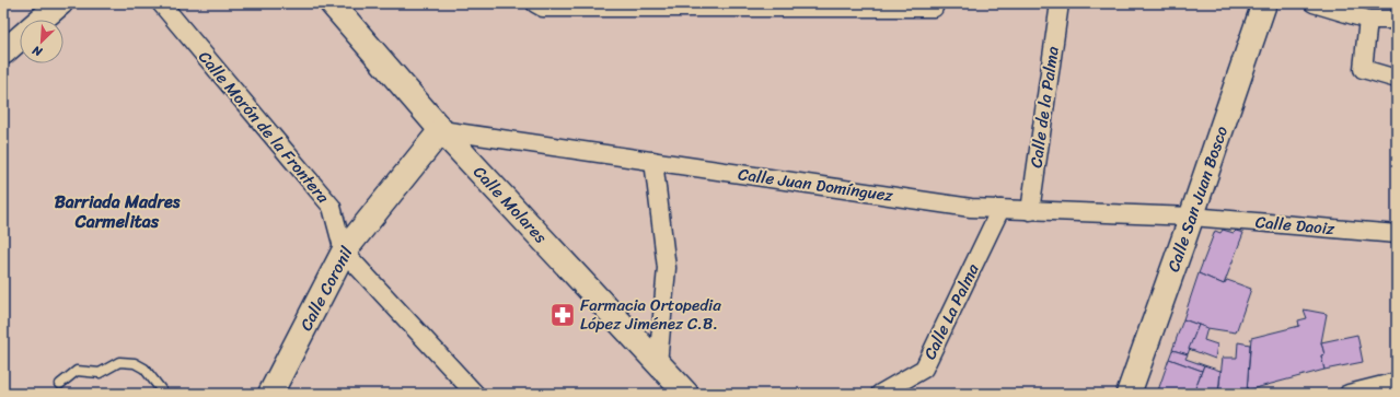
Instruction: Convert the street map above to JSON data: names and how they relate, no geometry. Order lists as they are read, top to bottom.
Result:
{
  "streets": {
    "street": [
      "Calle de la Palma",
      "Calle Morón de la Frontera",
      "Calle Juan Domínguez",
      "Calle San Juan Bosco",
      "Calle Molares",
      "Calle Daoiz",
      "Calle Coronil",
      "Calle La Palma"
    ]
  },
  "crossings": [
    ["Calle de la Palma", "Calle Juan Domínguez"],
    ["Calle Morón de la Frontera", "Calle Coronil"],
    ["Calle Juan Domínguez", "Calle San Juan Bosco"],
    ["Calle Juan Domínguez", "Calle Molares"],
    ["Calle Juan Domínguez", "Calle Daoiz"],
    ["Calle Juan Domínguez", "Calle Coronil"],
    ["Calle Juan Domínguez", "Calle La Palma"],
    ["Calle San Juan Bosco", "Calle Daoiz"],
    ["Calle Molares", "Calle Coronil"]
  ],
  "districts": ["Barriada Madres Carmelitas"],
  "places": {
    "pharmacy": ["Farmacia Ortopedia López Jiménez C.B."]
  },
  "north": "bottom left"
}
